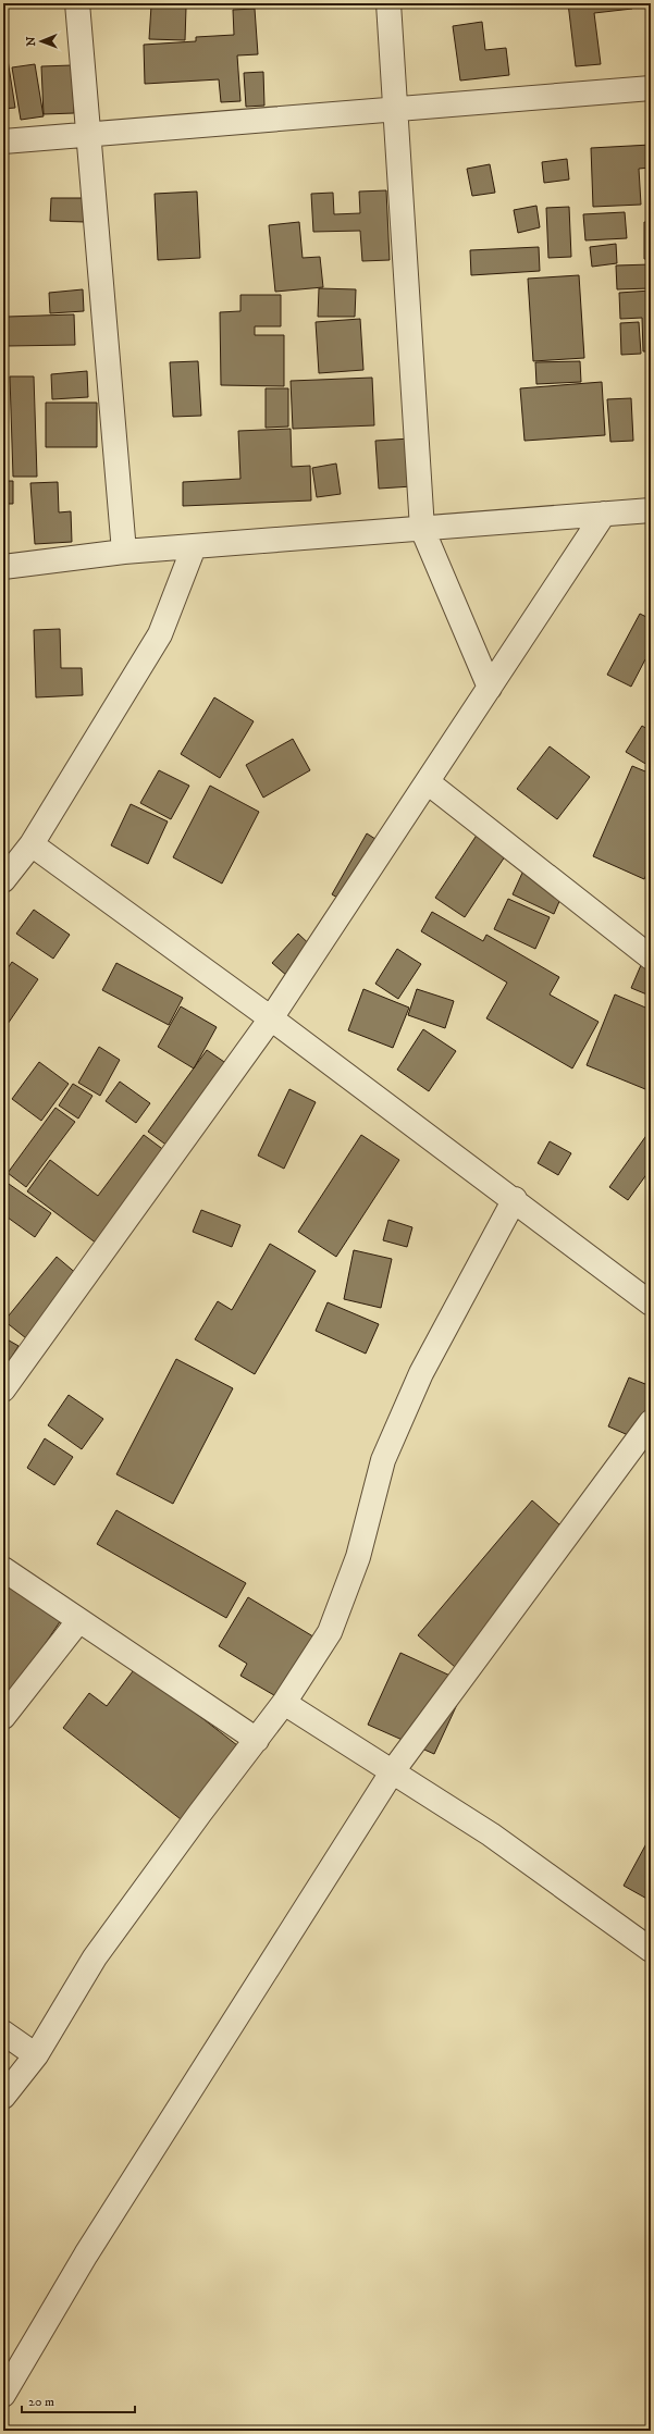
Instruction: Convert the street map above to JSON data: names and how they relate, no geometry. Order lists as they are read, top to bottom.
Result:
{
  "scale_bar": "20 m",
  "north": "left"
}
